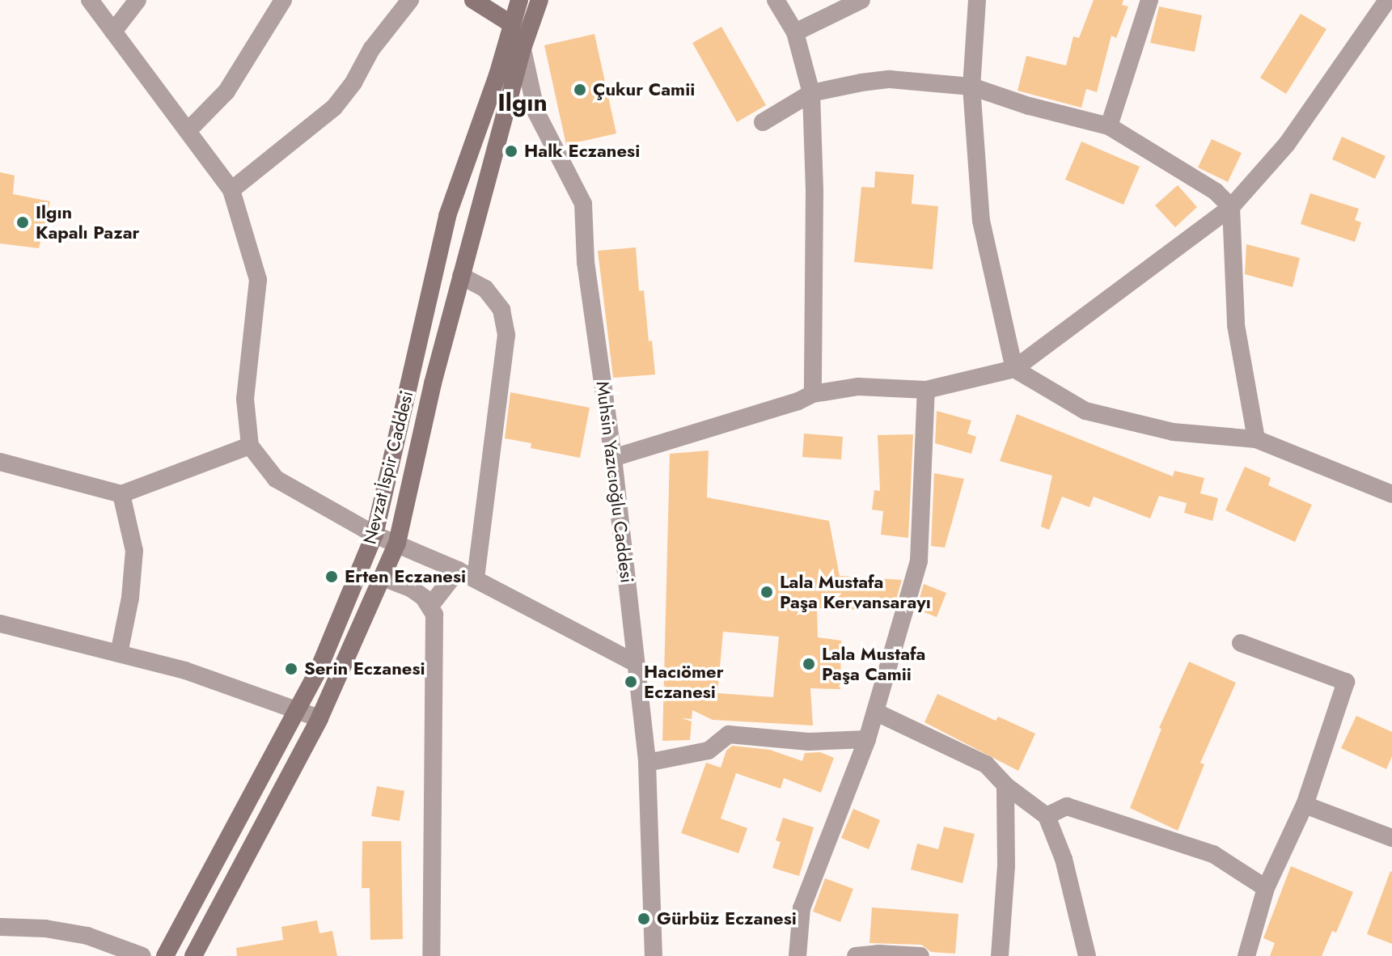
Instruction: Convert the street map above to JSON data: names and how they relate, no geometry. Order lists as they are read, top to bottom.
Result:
{
  "streets": {
    "main road": ["Nevzat İspir Caddesi"],
    "street": ["Muhsin Yazıcıoğlu Caddesi"]
  },
  "crossings": [
    ["Nevzat İspir Caddesi", "Muhsin Yazıcıoğlu Caddesi"]
  ],
  "districts": ["Ilgın"],
  "places": [
    "Çukur Camii",
    "Halk Eczanesi",
    "Ilgın Kapalı Pazar",
    "Erten Eczanesi",
    "Lala Mustafa Paşa Kervansarayı",
    "Lala Mustafa Paşa Camii",
    "Serin Eczanesi",
    "Hacıömer Eczanesi",
    "Gürbüz Eczanesi"
  ]
}
